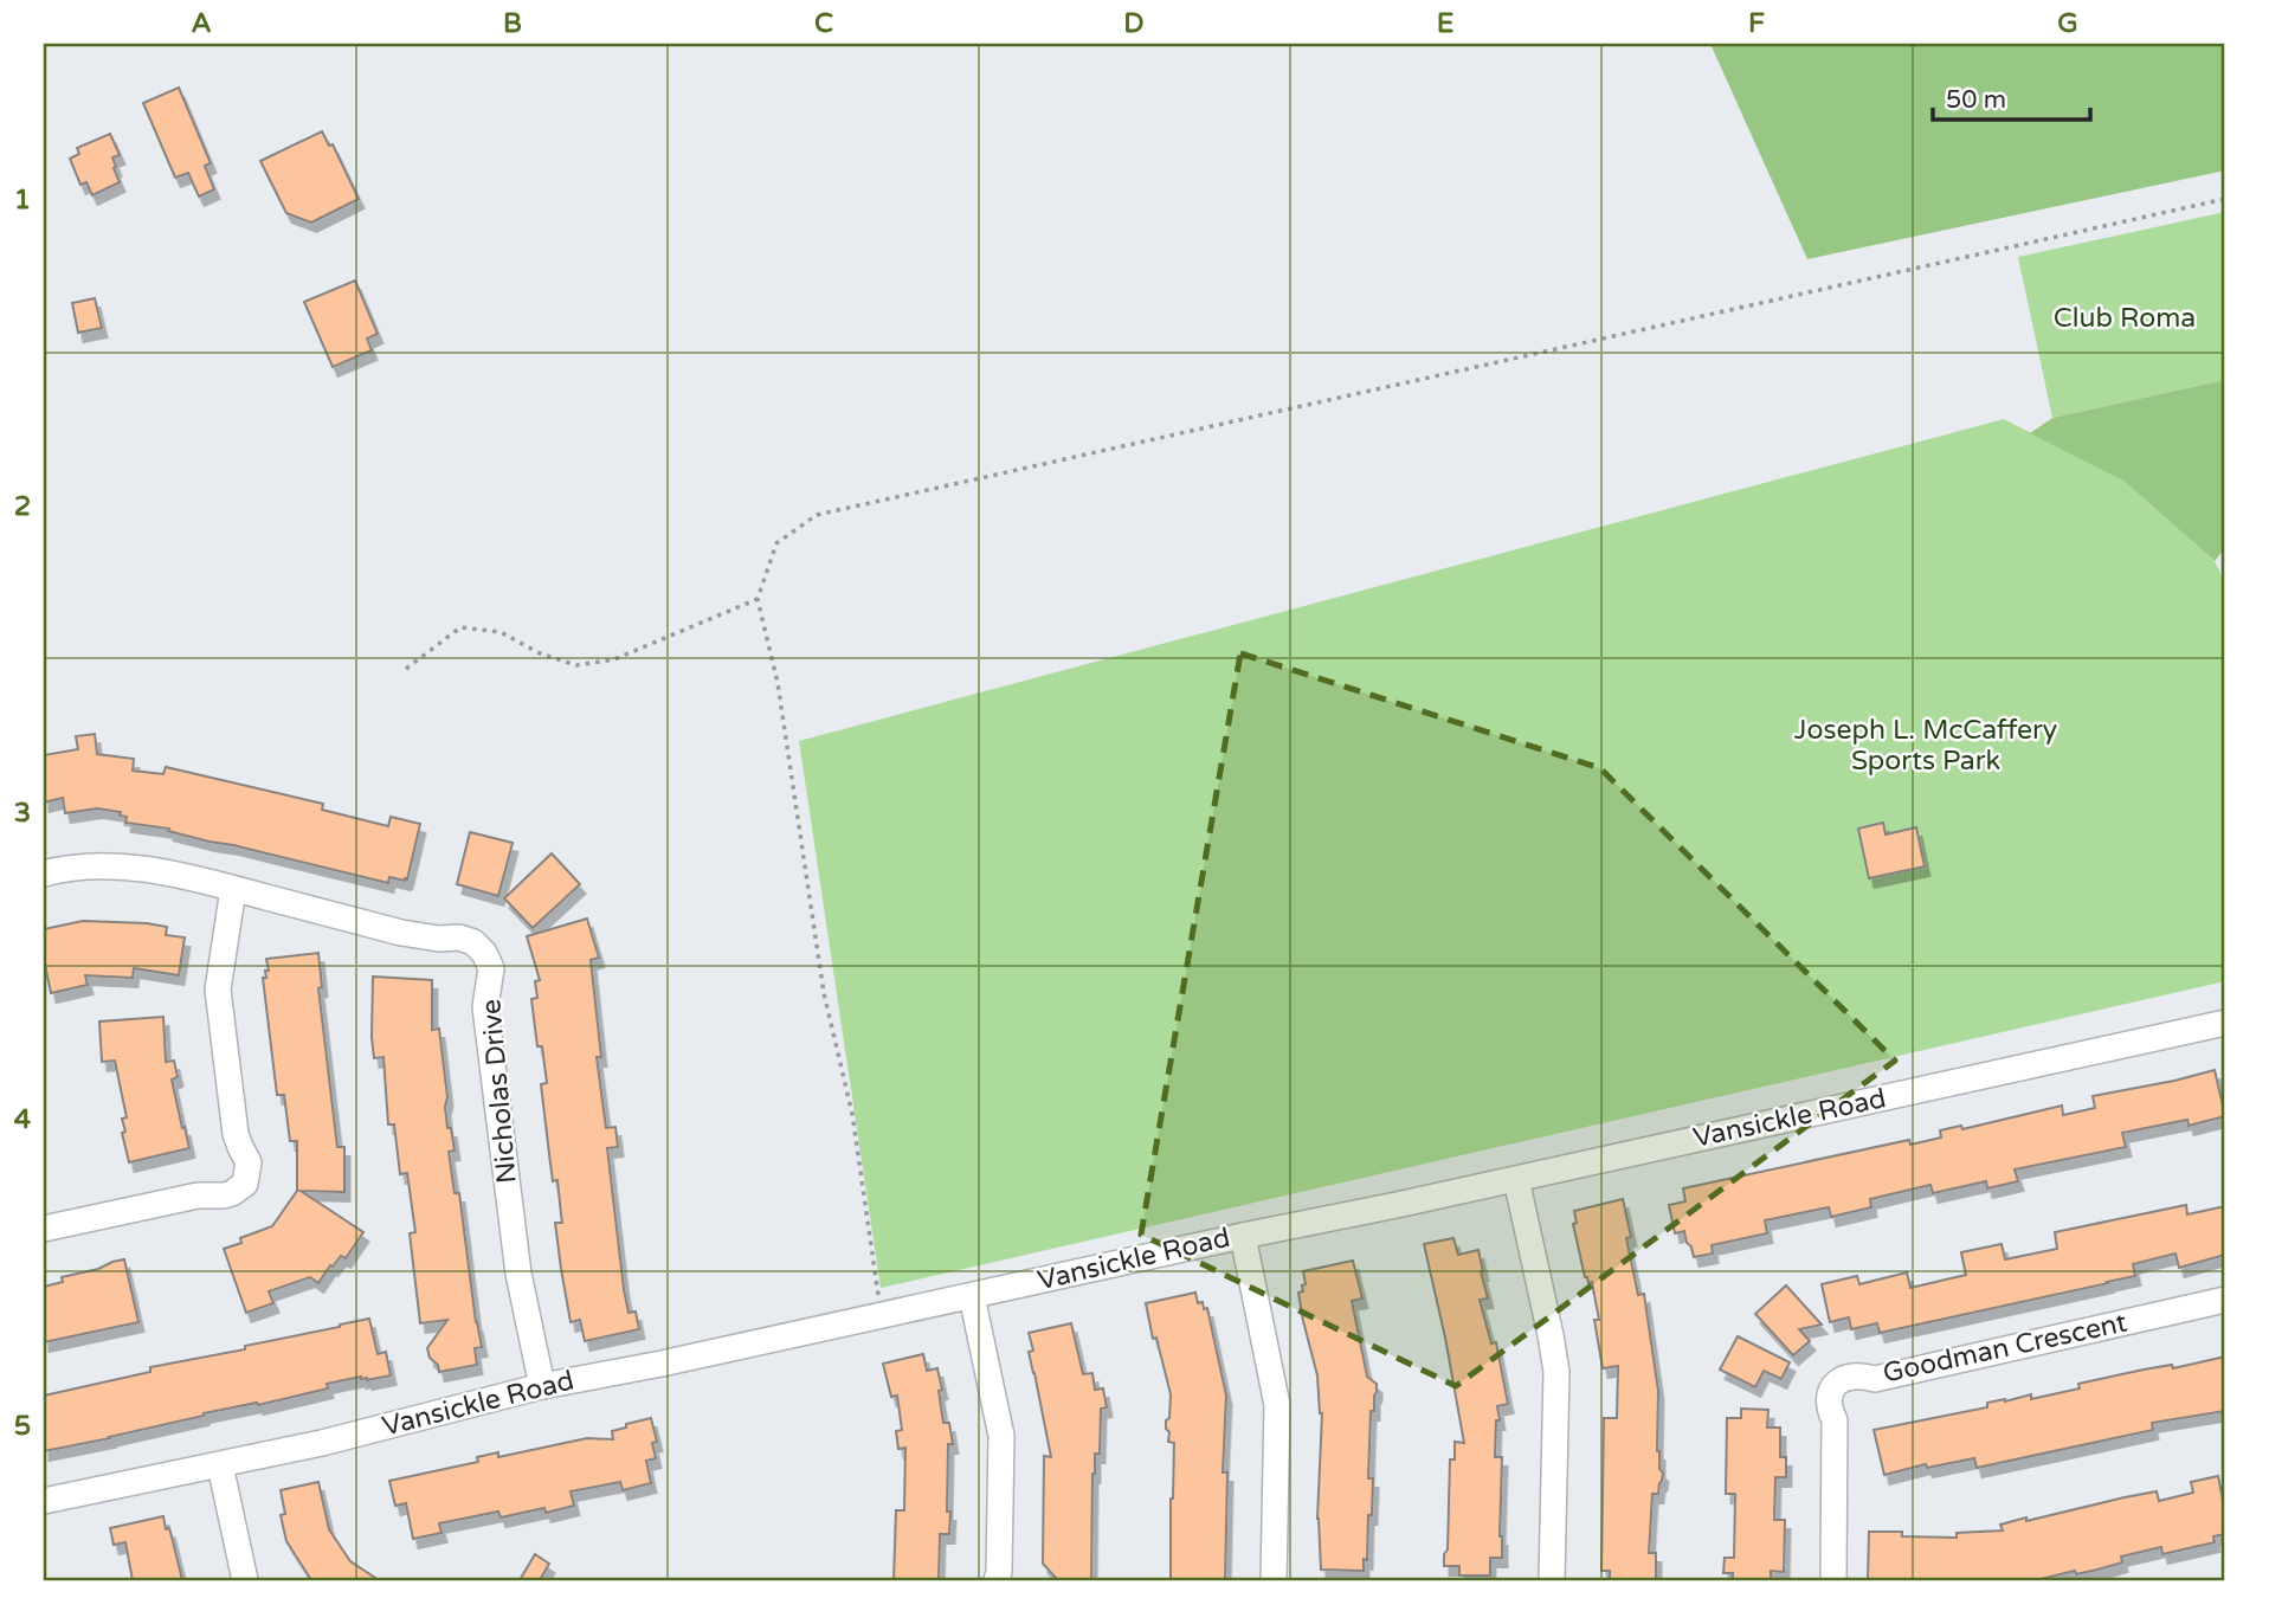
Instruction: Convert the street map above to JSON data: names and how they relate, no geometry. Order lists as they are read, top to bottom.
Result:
{
  "streets": {
    "street": ["Nicholas Drive", "Vansickle Road", "Goodman Crescent"]
  },
  "crossings": [
    ["Nicholas Drive", "Vansickle Road"]
  ],
  "parks": ["Club Roma", "Joseph L. McCaffery Sports Park"],
  "scale_bar": "50 m",
  "grid": {
    "columns": [
      "A",
      "B",
      "C",
      "D",
      "E",
      "F",
      "G"
    ],
    "rows": [
      "1",
      "2",
      "3",
      "4",
      "5"
    ]
  }
}
